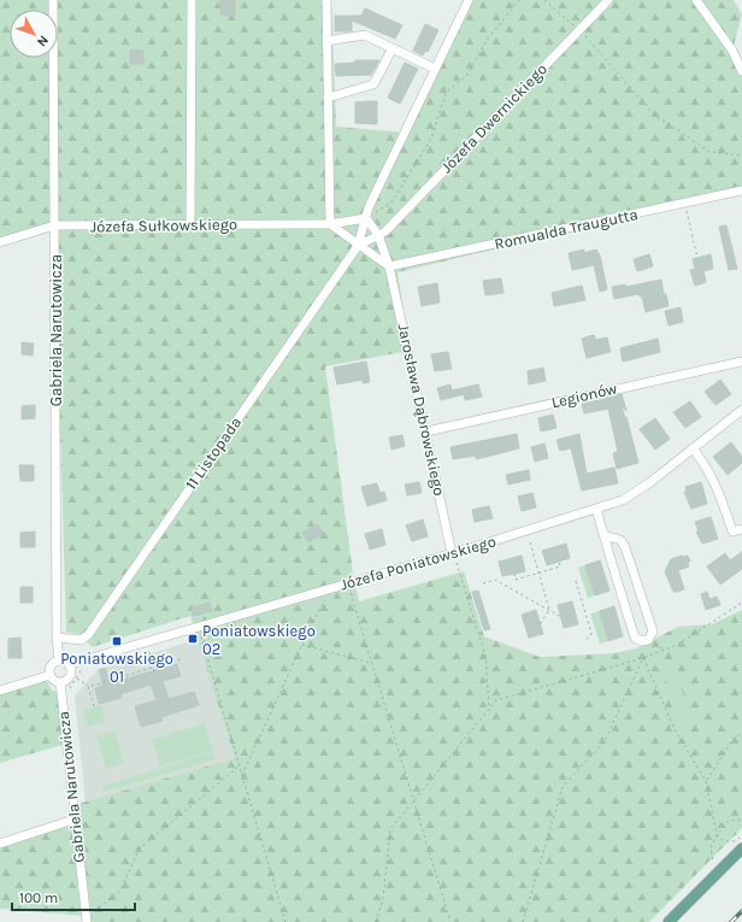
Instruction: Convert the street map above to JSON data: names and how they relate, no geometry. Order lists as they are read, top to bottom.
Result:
{
  "streets": {
    "street": [
      "Józefa Dwernickiego",
      "Józefa Sułkowskiego",
      "Romualda Traugutta",
      "Gabriela Narutowicza",
      "Legionów",
      "Jarosława Dąbrowskiego",
      "11 Listopada",
      "Józefa Poniatowskiego"
    ]
  },
  "crossings": [
    ["Józefa Dwernickiego", "Jarosława Dąbrowskiego"],
    ["Józefa Dwernickiego", "11 Listopada"],
    ["Józefa Sułkowskiego", "Gabriela Narutowicza"],
    ["Romualda Traugutta", "Jarosława Dąbrowskiego"],
    ["Gabriela Narutowicza", "11 Listopada"],
    ["Gabriela Narutowicza", "Józefa Poniatowskiego"],
    ["Legionów", "Jarosława Dąbrowskiego"],
    ["Jarosława Dąbrowskiego", "Józefa Poniatowskiego"]
  ],
  "places": {
    "transit": ["Poniatowskiego 02", "Poniatowskiego 01"]
  },
  "scale_bar": "100 m",
  "north": "bottom right"
}
